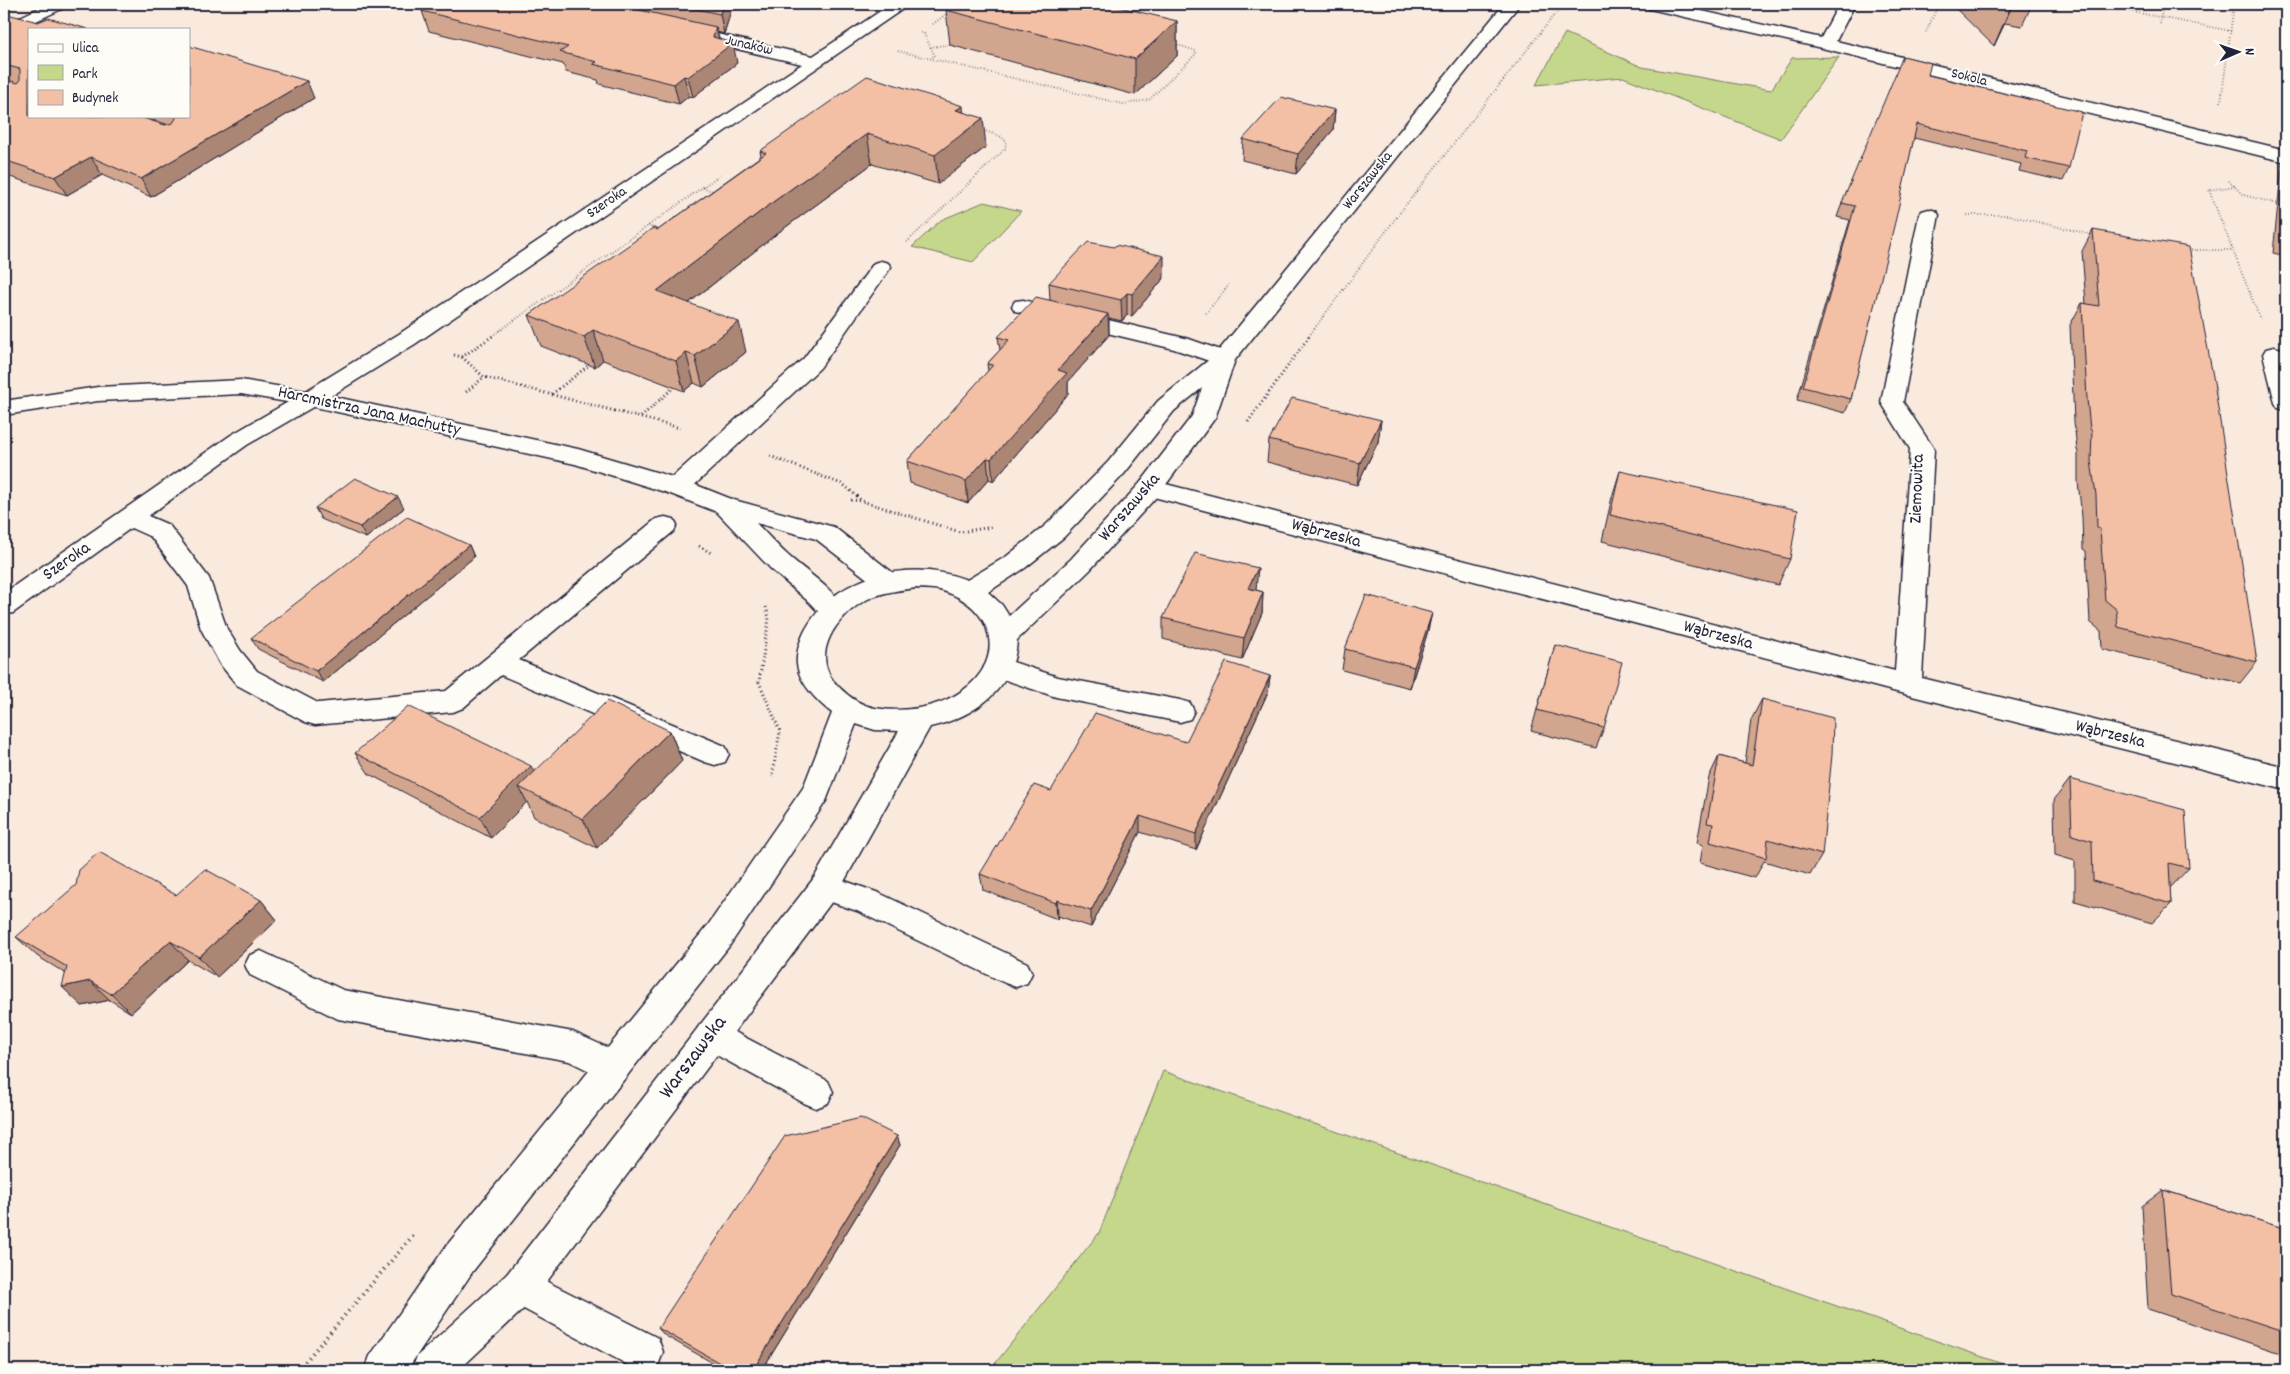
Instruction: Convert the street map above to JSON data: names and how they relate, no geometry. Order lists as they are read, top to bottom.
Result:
{
  "streets": {
    "street": [
      "Junaków",
      "Sokola",
      "Warszawska",
      "Szeroka",
      "Harcmistrza Jana Machutty",
      "Ziemowita",
      "Wąbrzeska"
    ]
  },
  "crossings": [
    ["Junaków", "Szeroka"],
    ["Warszawska", "Harcmistrza Jana Machutty"],
    ["Warszawska", "Wąbrzeska"],
    ["Szeroka", "Harcmistrza Jana Machutty"],
    ["Ziemowita", "Wąbrzeska"]
  ],
  "legend": ["Ulica", "Park", "Budynek"],
  "north": "right"
}
